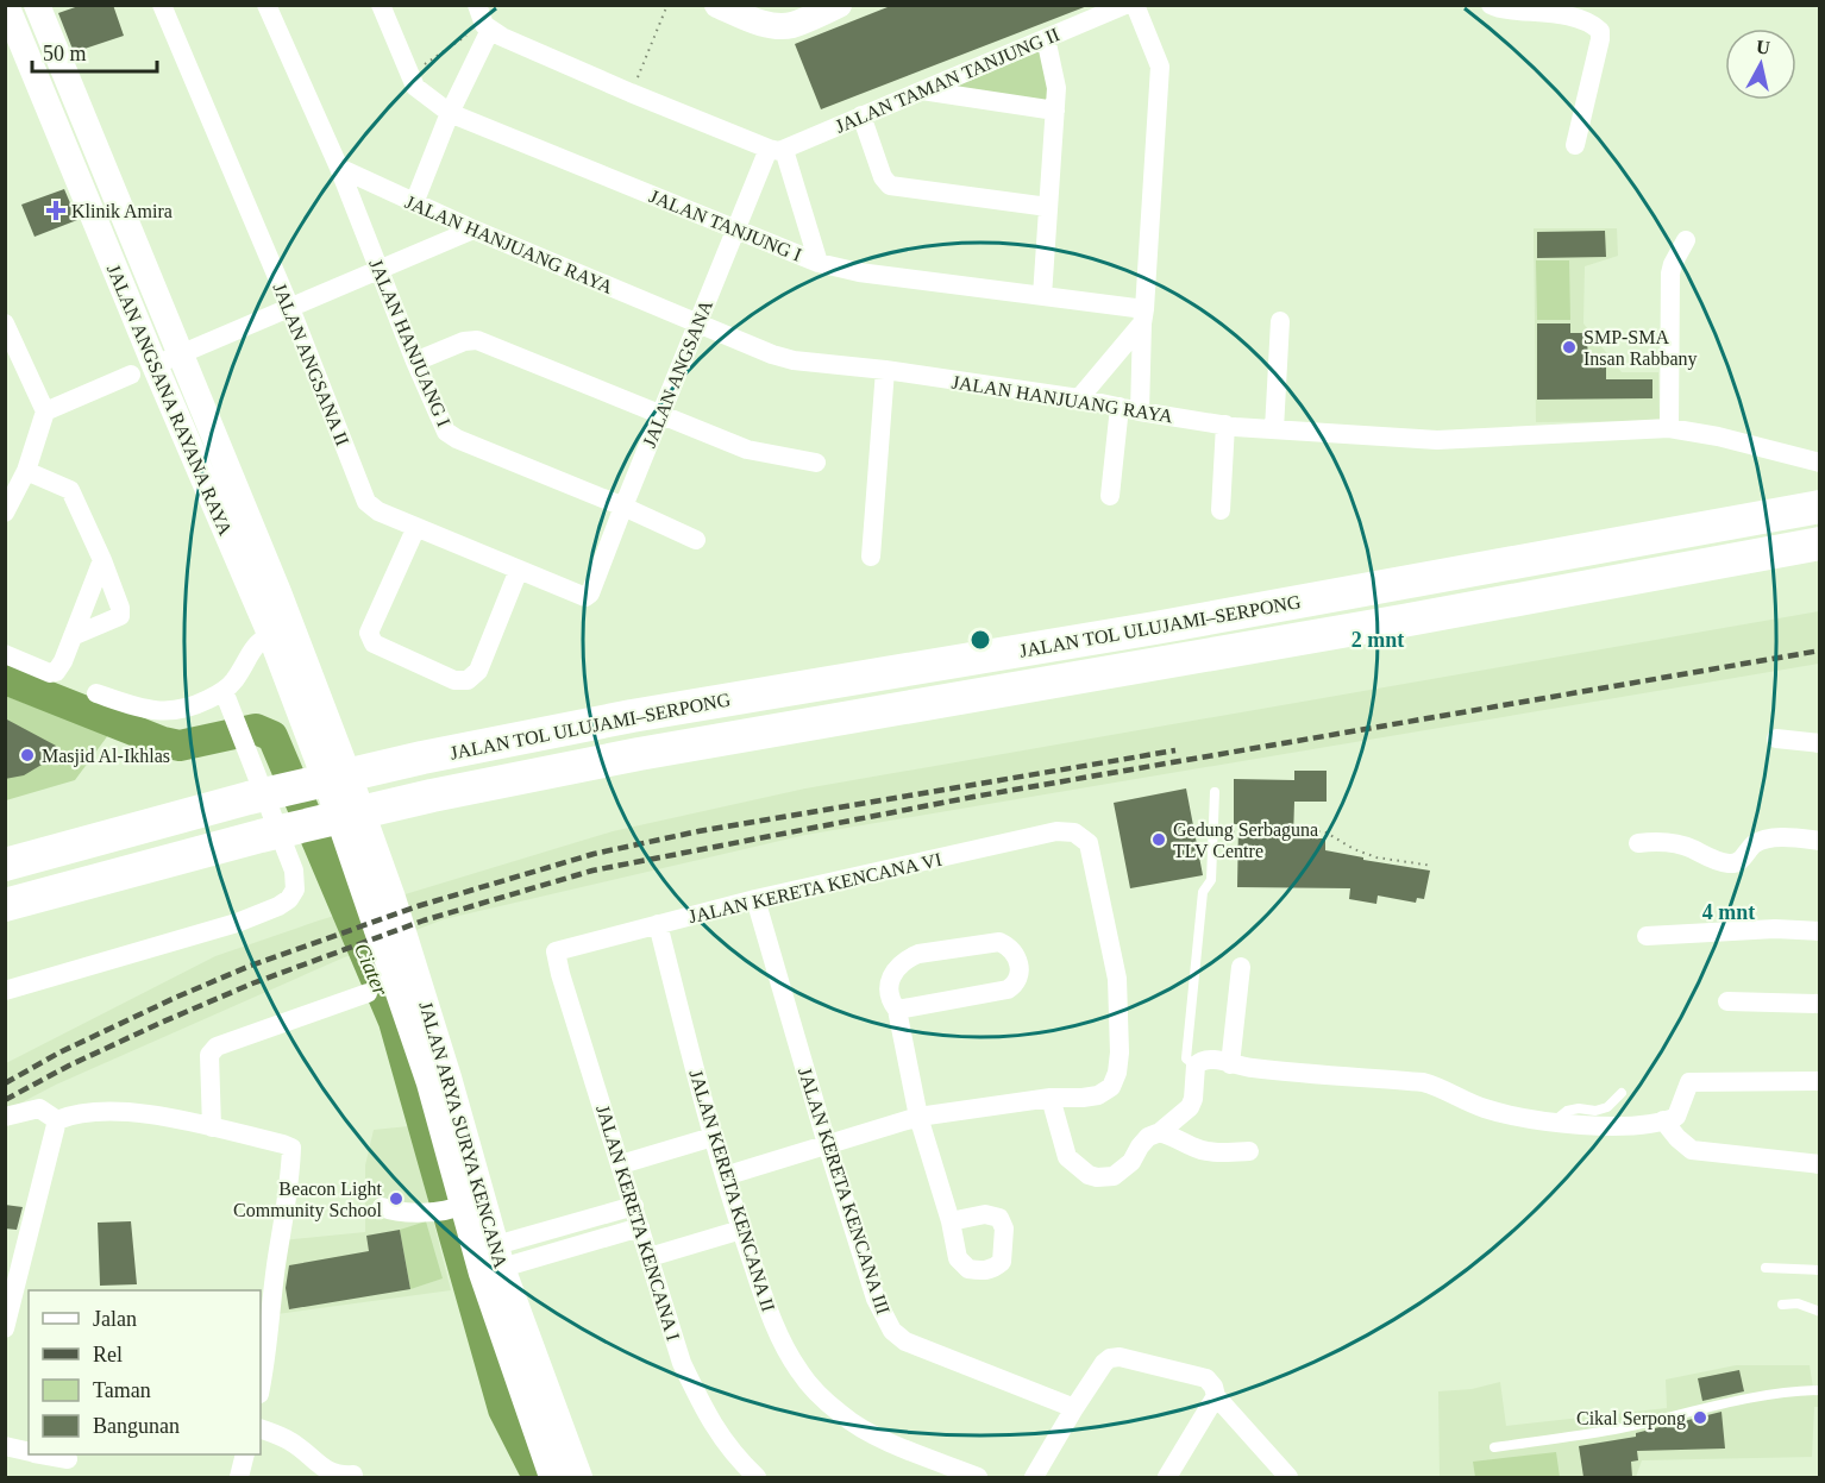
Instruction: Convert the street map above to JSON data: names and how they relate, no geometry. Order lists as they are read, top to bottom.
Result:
{
  "streets": {
    "highway": ["JALAN TOL ULUJAMI–SERPONG"],
    "street": [
      "JALAN TAMAN TANJUNG II",
      "JALAN TANJUNG I",
      "JALAN HANJUANG RAYA",
      "JALAN HANJUANG I",
      "JALAN ANGSANA II",
      "JALAN ANGSANA",
      "JALAN ANGSANA RAYANA RAYA",
      "JALAN KERETA KENCANA VI",
      "JALAN ARYA SURYA KENCANA",
      "JALAN KERETA KENCANA II",
      "JALAN KERETA KENCANA III",
      "JALAN KERETA KENCANA I"
    ]
  },
  "crossings": [
    ["JALAN TAMAN TANJUNG II", "JALAN ANGSANA"],
    ["JALAN TANJUNG I", "JALAN ANGSANA"],
    ["JALAN HANJUANG RAYA", "JALAN HANJUANG I"],
    ["JALAN HANJUANG RAYA", "JALAN ANGSANA"],
    ["JALAN HANJUANG I", "JALAN ANGSANA"],
    ["JALAN ANGSANA II", "JALAN ANGSANA"],
    ["JALAN ANGSANA RAYANA RAYA", "JALAN ARYA SURYA KENCANA"],
    ["JALAN KERETA KENCANA VI", "JALAN KERETA KENCANA II"],
    ["JALAN KERETA KENCANA VI", "JALAN KERETA KENCANA III"],
    ["JALAN KERETA KENCANA VI", "JALAN KERETA KENCANA I"]
  ],
  "water": ["Ciater"],
  "places": {
    "health": ["Klinik Amira"],
    "other": [
      "SMP-SMA Insan Rabbany",
      "Masjid Al-Ikhlas",
      "Gedung Serbaguna TLV Centre",
      "Beacon Light Community School",
      "Cikal Serpong"
    ]
  },
  "legend": [
    "Jalan",
    "Rel",
    "Taman",
    "Bangunan"
  ],
  "scale_bar": "50 m",
  "north": "top",
  "rings": ["2 mnt", "4 mnt"]
}
